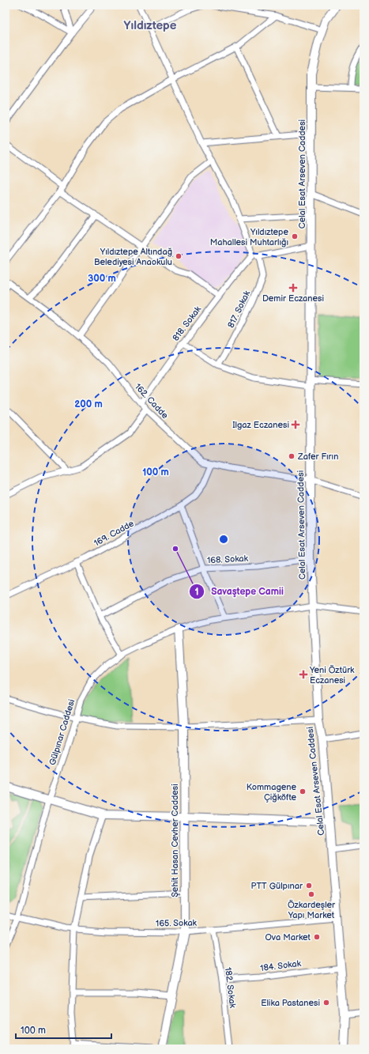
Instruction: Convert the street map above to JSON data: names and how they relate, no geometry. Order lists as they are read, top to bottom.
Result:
{
  "streets": {
    "main road": ["Celal Esat Arseven Caddesi", "Şehit Hasan Cevher Caddesi"],
    "street": [
      "817. Sokak",
      "818. Sokak",
      "162. Cadde",
      "169. Cadde",
      "168. Sokak",
      "Gülpınar Caddesi",
      "165. Sokak",
      "184. Sokak",
      "182. Sokak"
    ]
  },
  "crossings": [
    ["Celal Esat Arseven Caddesi", "162. Cadde"],
    ["Celal Esat Arseven Caddesi", "168. Sokak"],
    ["Celal Esat Arseven Caddesi", "Gülpınar Caddesi"],
    ["Celal Esat Arseven Caddesi", "165. Sokak"],
    ["Celal Esat Arseven Caddesi", "184. Sokak"],
    ["818. Sokak", "162. Cadde"],
    ["162. Cadde", "169. Cadde"],
    ["Gülpınar Caddesi", "Şehit Hasan Cevher Caddesi"],
    ["Gülpınar Caddesi", "165. Sokak"],
    ["Şehit Hasan Cevher Caddesi", "165. Sokak"],
    ["165. Sokak", "182. Sokak"],
    ["184. Sokak", "182. Sokak"]
  ],
  "districts": ["Yıldıztepe"],
  "places": {
    "other": [
      "Yıldıztepe Mahallesi Muhtarlığı",
      "Yıldıztepe Altındağ Belediyesi Anaokulu",
      "Zafer Fırın",
      "Savaştepe Camii",
      "Kommagene Çiğköfte",
      "PTT Gülpınar",
      "Özkardeşler Yapı Market",
      "Ova Market",
      "Elika Pastanesi"
    ],
    "health": ["Demir Eczanesi", "Ilgaz Eczanesi", "Yeni Öztürk Eczanesi"]
  },
  "scale_bar": "100 m",
  "rings": ["300 m", "200 m", "100 m"]
}
